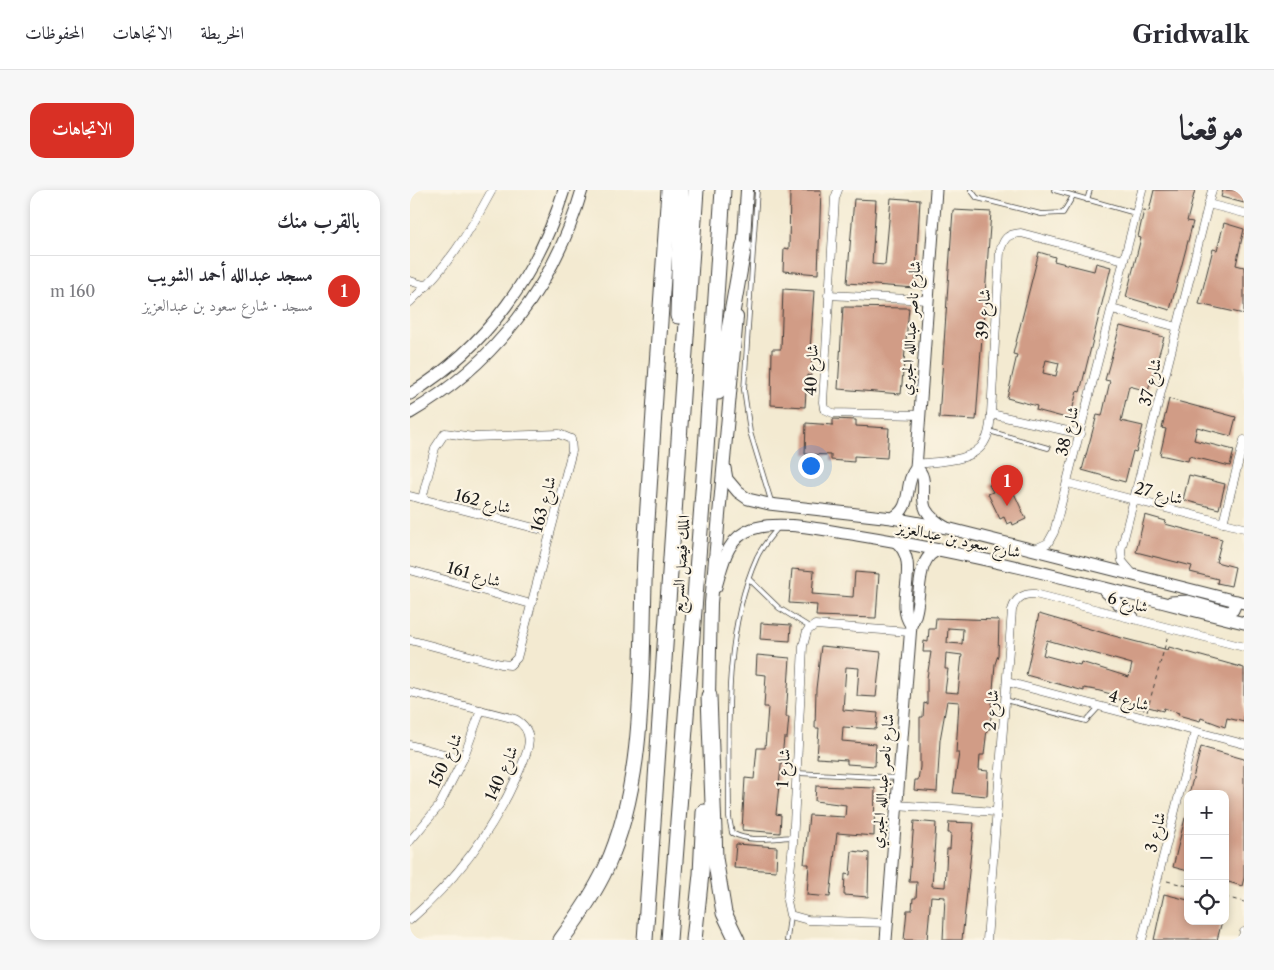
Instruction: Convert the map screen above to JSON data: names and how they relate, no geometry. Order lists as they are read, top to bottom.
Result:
{
  "streets": {
    "highway": ["الملك فيصل السريع"],
    "street": [
      "شارع 39",
      "شارع ناصر عبدالله الجبري",
      "شارع 40",
      "شارع 37",
      "شارع 38",
      "شارع 27",
      "شارع 162",
      "شارع 163",
      "شارع سعود بن عبدالعزيز",
      "شارع 161",
      "شارع 6",
      "شارع 4",
      "شارع 2",
      "شارع 150",
      "شارع 1",
      "شارع 140",
      "شارع 3"
    ]
  },
  "crossings": [
    ["شارع 39", "شارع ناصر عبدالله الجبري"],
    ["شارع 39", "شارع 38"],
    ["شارع ناصر عبدالله الجبري", "شارع 40"],
    ["شارع ناصر عبدالله الجبري", "شارع سعود بن عبدالعزيز"],
    ["شارع 37", "شارع 27"],
    ["شارع 37", "شارع سعود بن عبدالعزيز"],
    ["شارع 38", "شارع 27"],
    ["شارع 38", "شارع سعود بن عبدالعزيز"],
    ["شارع 162", "شارع 163"],
    ["شارع 163", "شارع 161"],
    ["شارع سعود بن عبدالعزيز", "الملك فيصل السريع"],
    ["شارع 6", "شارع 2"],
    ["شارع 4", "شارع 2"],
    ["شارع 4", "شارع 3"],
    ["شارع 150", "شارع 140"]
  ],
  "page": {
    "header": "Gridwalk",
    "nav": ["الخريطة", "الاتجاهات", "المحفوظات"],
    "title": "موقعنا",
    "buttons": "الاتجاهات",
    "heading": "بالقرب منك",
    "list": [
      {
        "mark": "1",
        "name": "مسجد عبدالله أحمد الشويب",
        "note": "مسجد · شارع سعود بن عبدالعزيز",
        "value": "160 m"
      }
    ],
    "pins": "1",
    "map_buttons": ["+", "−"]
  }
}
